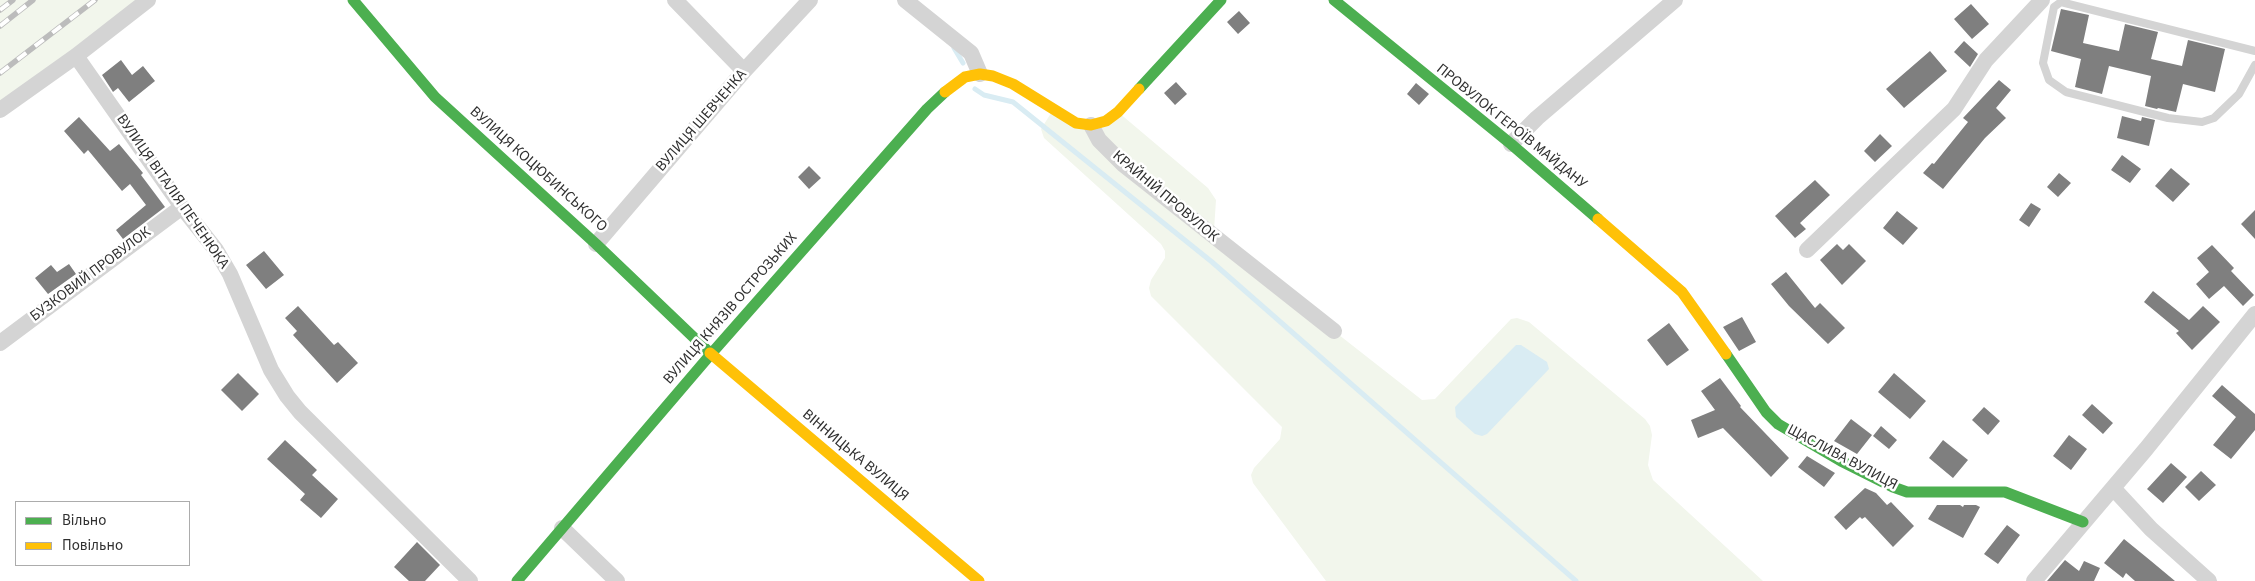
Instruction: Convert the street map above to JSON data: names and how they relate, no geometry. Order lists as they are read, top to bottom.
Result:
{
  "streets": {
    "street": [
      "ВУЛИЦЯ ШЕВЧЕНКА",
      "ПРОВУЛОК ГЕРОЇВ МАЙДАНУ",
      "ВУЛИЦЯ КОЦЮБИНСЬКОГО",
      "ВУЛИЦЯ ВІТАЛІЯ ПЕЧЕНЮКА",
      "КРАЙНІЙ ПРОВУЛОК",
      "БУЗКОВИЙ ПРОВУЛОК",
      "ВУЛИЦЯ КНЯЗІВ ОСТРОЗЬКИХ",
      "ВІННИЦЬКА ВУЛИЦЯ",
      "ЩАСЛИВА ВУЛИЦЯ"
    ]
  },
  "crossings": [
    ["ВУЛИЦЯ ШЕВЧЕНКА", "ВУЛИЦЯ КОЦЮБИНСЬКОГО"],
    ["ПРОВУЛОК ГЕРОЇВ МАЙДАНУ", "ЩАСЛИВА ВУЛИЦЯ"],
    ["ВУЛИЦЯ КОЦЮБИНСЬКОГО", "ВУЛИЦЯ КНЯЗІВ ОСТРОЗЬКИХ"],
    ["ВУЛИЦЯ КОЦЮБИНСЬКОГО", "ВІННИЦЬКА ВУЛИЦЯ"],
    ["ВУЛИЦЯ ВІТАЛІЯ ПЕЧЕНЮКА", "БУЗКОВИЙ ПРОВУЛОК"],
    ["ВУЛИЦЯ КНЯЗІВ ОСТРОЗЬКИХ", "ВІННИЦЬКА ВУЛИЦЯ"]
  ],
  "legend": ["Вільно", "Повільно"]
}
